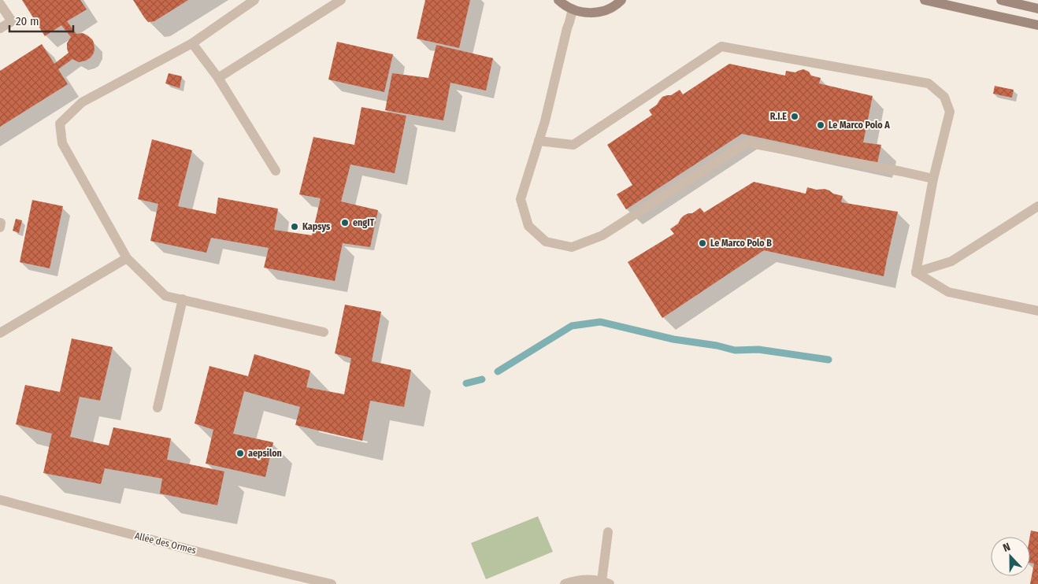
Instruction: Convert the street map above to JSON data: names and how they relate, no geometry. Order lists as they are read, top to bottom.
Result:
{
  "streets": {
    "street": ["Allée des Ormes"]
  },
  "places": [
    "R.I.E",
    "Le Marco Polo A",
    "engIT",
    "Kapsys",
    "Le Marco Polo B",
    "aepsilon"
  ],
  "scale_bar": "20 m",
  "north": "top"
}
